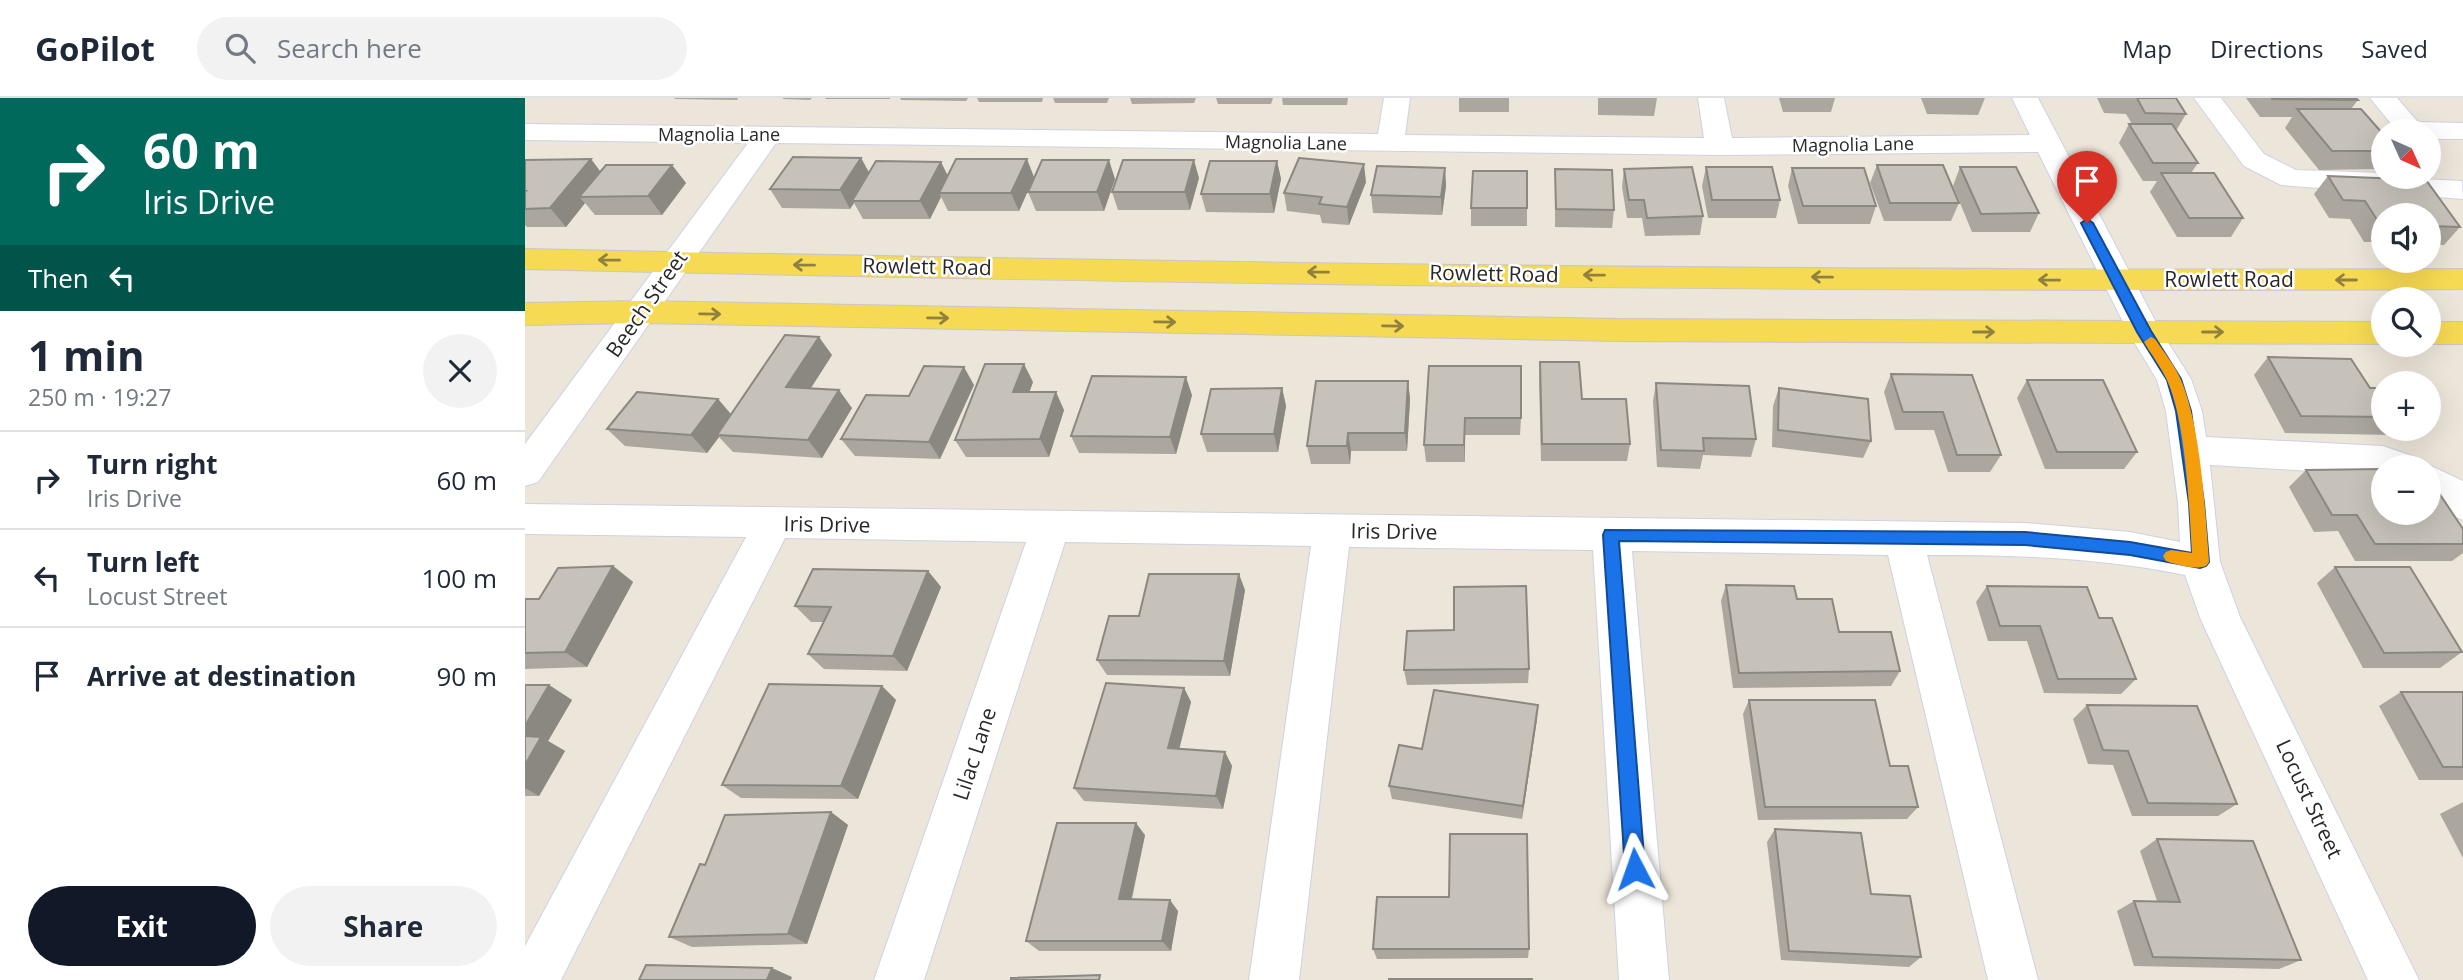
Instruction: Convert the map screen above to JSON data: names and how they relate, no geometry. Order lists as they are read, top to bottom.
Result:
{
  "streets": {
    "main road": ["Rowlett Road"],
    "street": [
      "Magnolia Lane",
      "Beech Street",
      "Iris Drive",
      "Lilac Lane",
      "Locust Street"
    ]
  },
  "crossings": [
    ["Magnolia Lane", "Beech Street"],
    ["Rowlett Road", "Beech Street"],
    ["Iris Drive", "Lilac Lane"],
    ["Iris Drive", "Locust Street"]
  ],
  "north": "bottom right",
  "page": {
    "header": "GoPilot",
    "search": "Search here",
    "nav": ["Map", "Directions", "Saved"],
    "turn": ["60 m", "Iris Drive"],
    "map_buttons": ["+", "−"],
    "then": "Then",
    "heading": ["1 min", "250 m · 19:27"],
    "list": [
      {
        "name": "Turn right",
        "note": "Iris Drive",
        "value": "60 m"
      },
      {
        "name": "Turn left",
        "note": "Locust Street",
        "value": "100 m"
      },
      {
        "name": "Arrive at destination",
        "value": "90 m"
      }
    ],
    "buttons": ["Exit", "Share"]
  }
}
